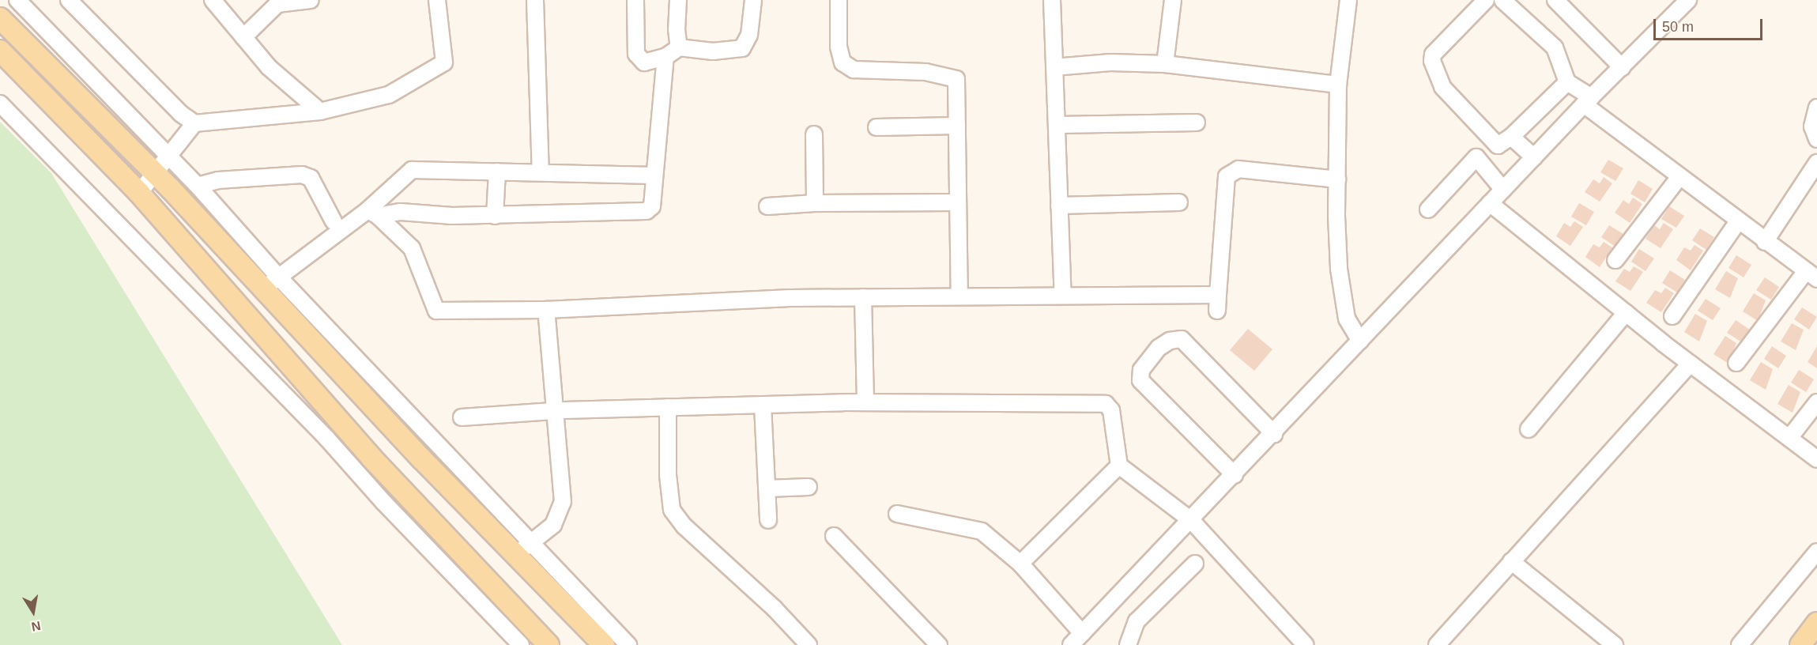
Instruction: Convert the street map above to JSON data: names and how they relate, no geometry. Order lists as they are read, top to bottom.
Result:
{
  "scale_bar": "50 m",
  "north": "bottom"
}
